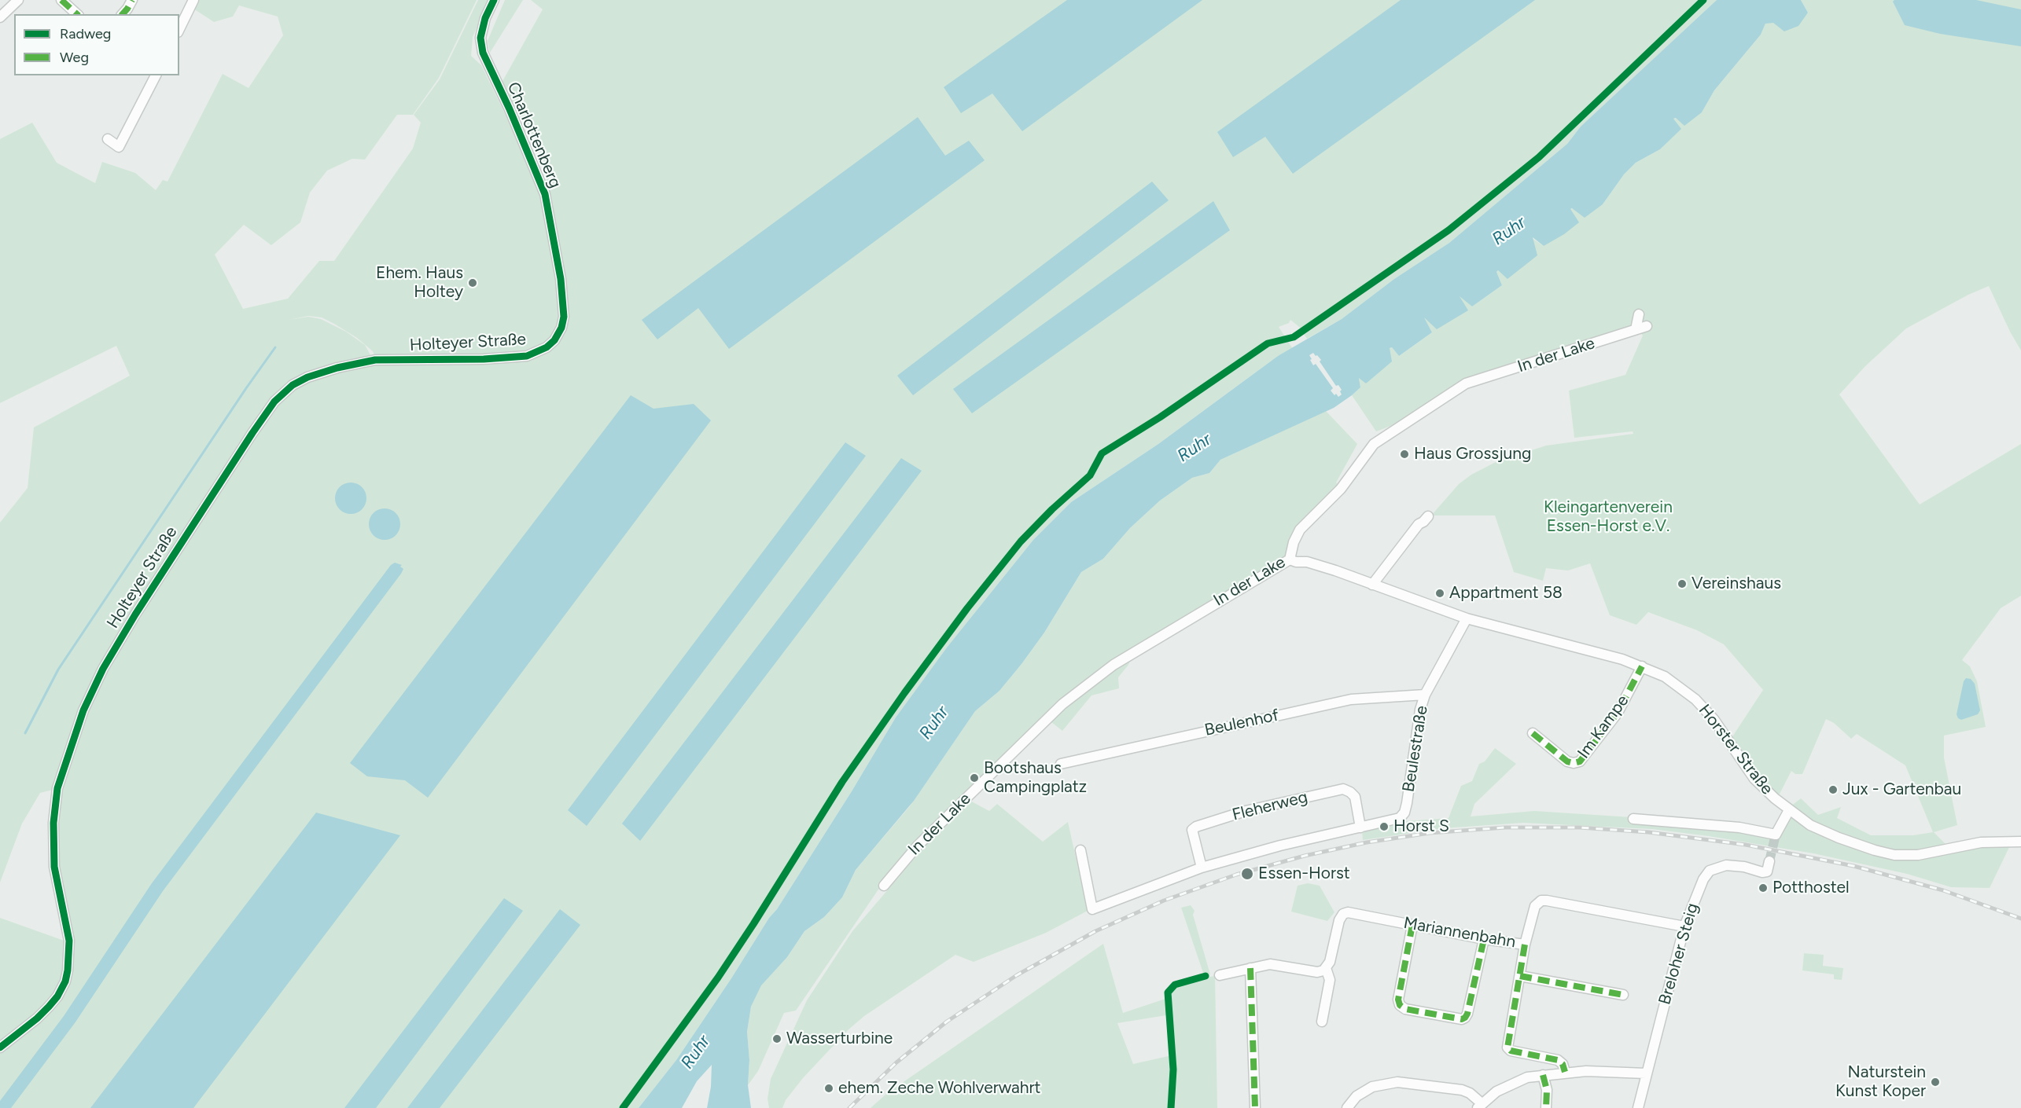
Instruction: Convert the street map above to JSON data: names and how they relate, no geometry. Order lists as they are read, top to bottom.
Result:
{
  "streets": {
    "street": [
      "Charlottenberg",
      "Holteyer Straße",
      "In der Lake",
      "Beulenhof",
      "Im Kampe",
      "Beulestraße",
      "Horster Straße",
      "Fleherweg",
      "Mariannenbahn",
      "Breloher Steig"
    ]
  },
  "crossings": [
    ["Charlottenberg", "Holteyer Straße"],
    ["In der Lake", "Horster Straße"],
    ["Beulenhof", "Beulestraße"],
    ["Im Kampe", "Horster Straße"],
    ["Beulestraße", "Horster Straße"],
    ["Beulestraße", "Fleherweg"],
    ["Mariannenbahn", "Breloher Steig"]
  ],
  "water": ["Ruhr"],
  "parks": ["Kleingartenverein Essen-Horst e.V."],
  "places": [
    "Ehem. Haus Holtey",
    "Haus Grossjung",
    "Vereinshaus",
    "Appartment 58",
    "Bootshaus Campingplatz",
    "Jux - Gartenbau",
    "Horst S",
    "Essen-Horst",
    "Potthostel",
    "Wasserturbine",
    "Naturstein Kunst Koper",
    "ehem. Zeche Wohlverwahrt"
  ],
  "legend": ["Radweg", "Weg"]
}
